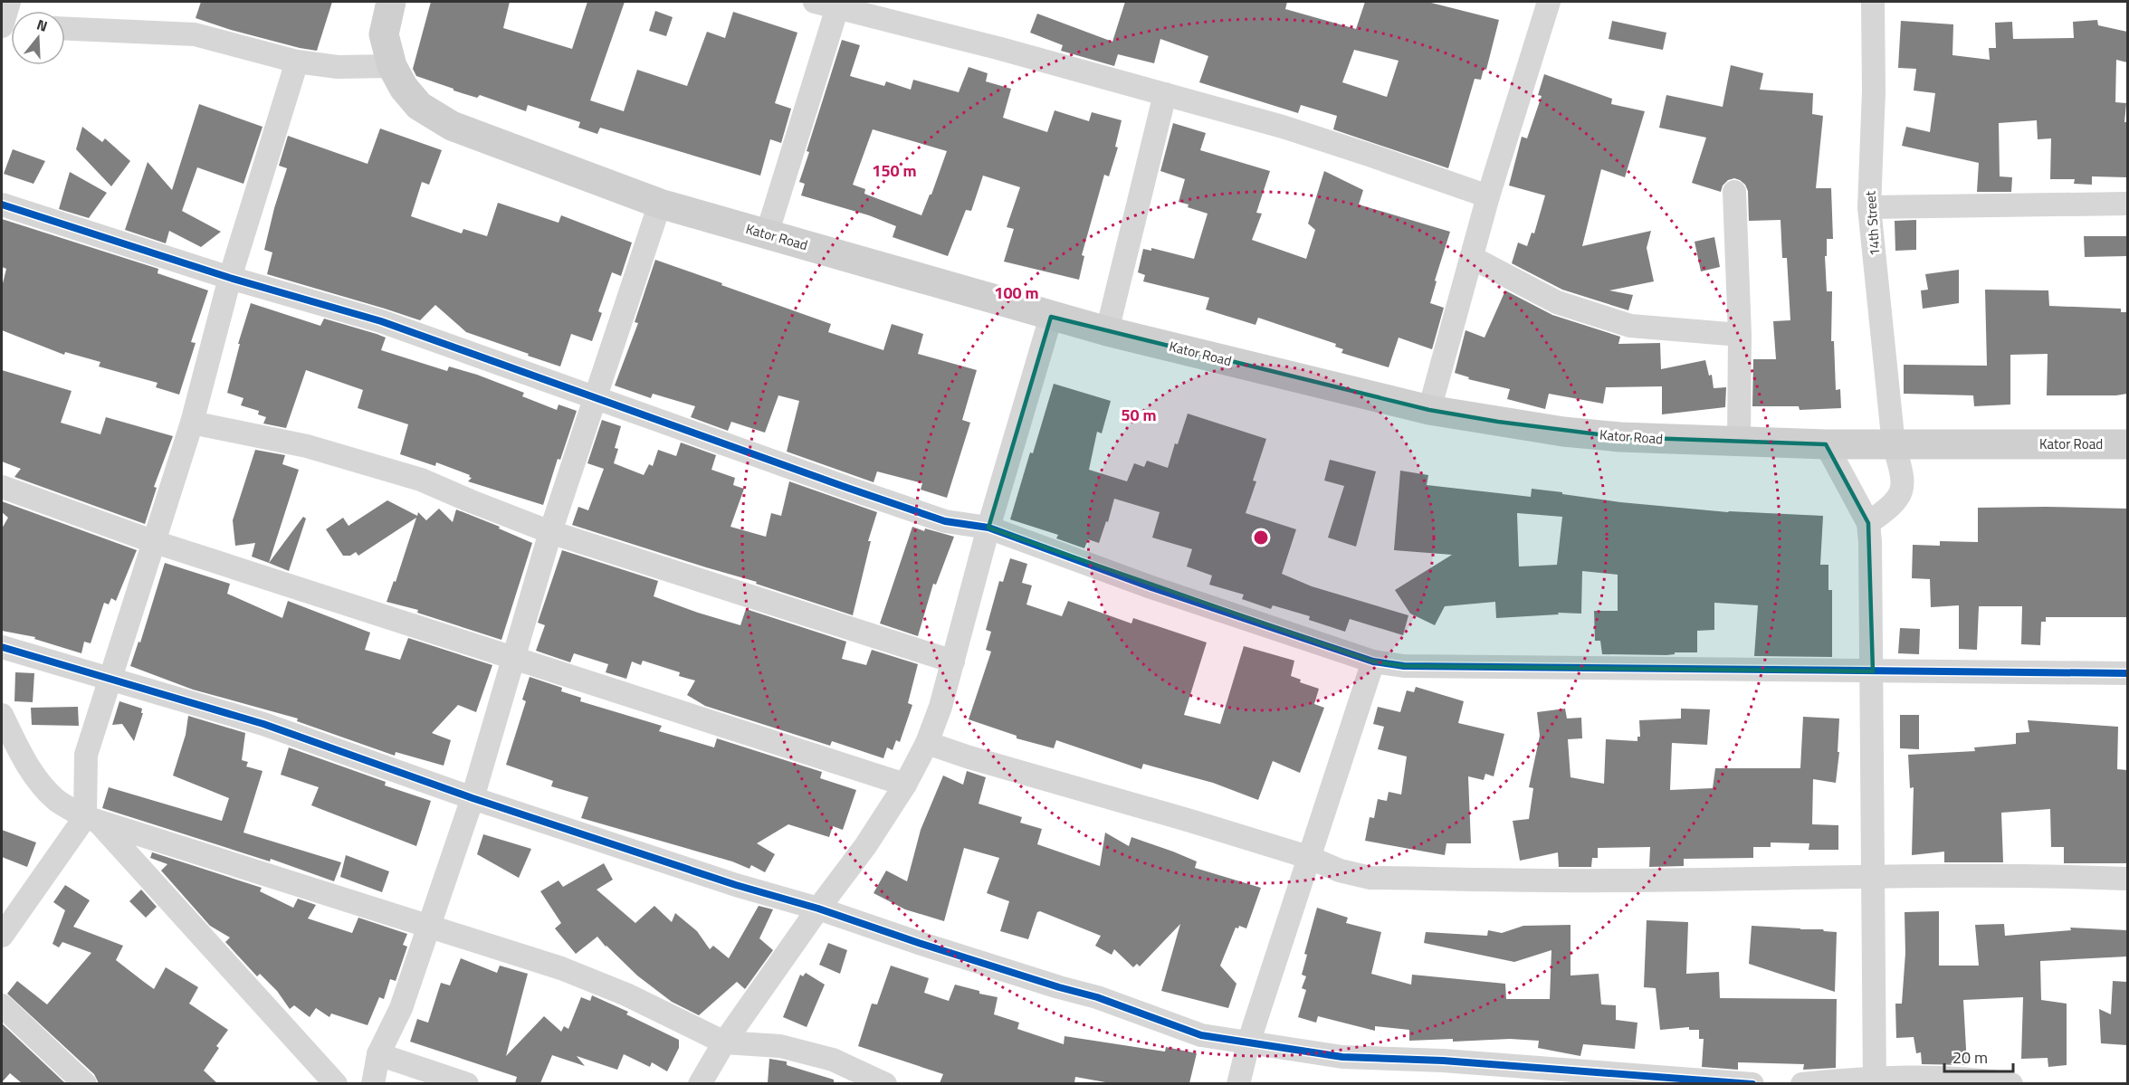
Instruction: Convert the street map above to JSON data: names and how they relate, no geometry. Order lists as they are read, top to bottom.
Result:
{
  "streets": {
    "main road": ["Kator Road"],
    "street": ["14th Street"]
  },
  "crossings": [
    ["14th Street", "Kator Road"]
  ],
  "scale_bar": "20 m",
  "north": "top",
  "rings": ["150 m", "100 m", "50 m"]
}
